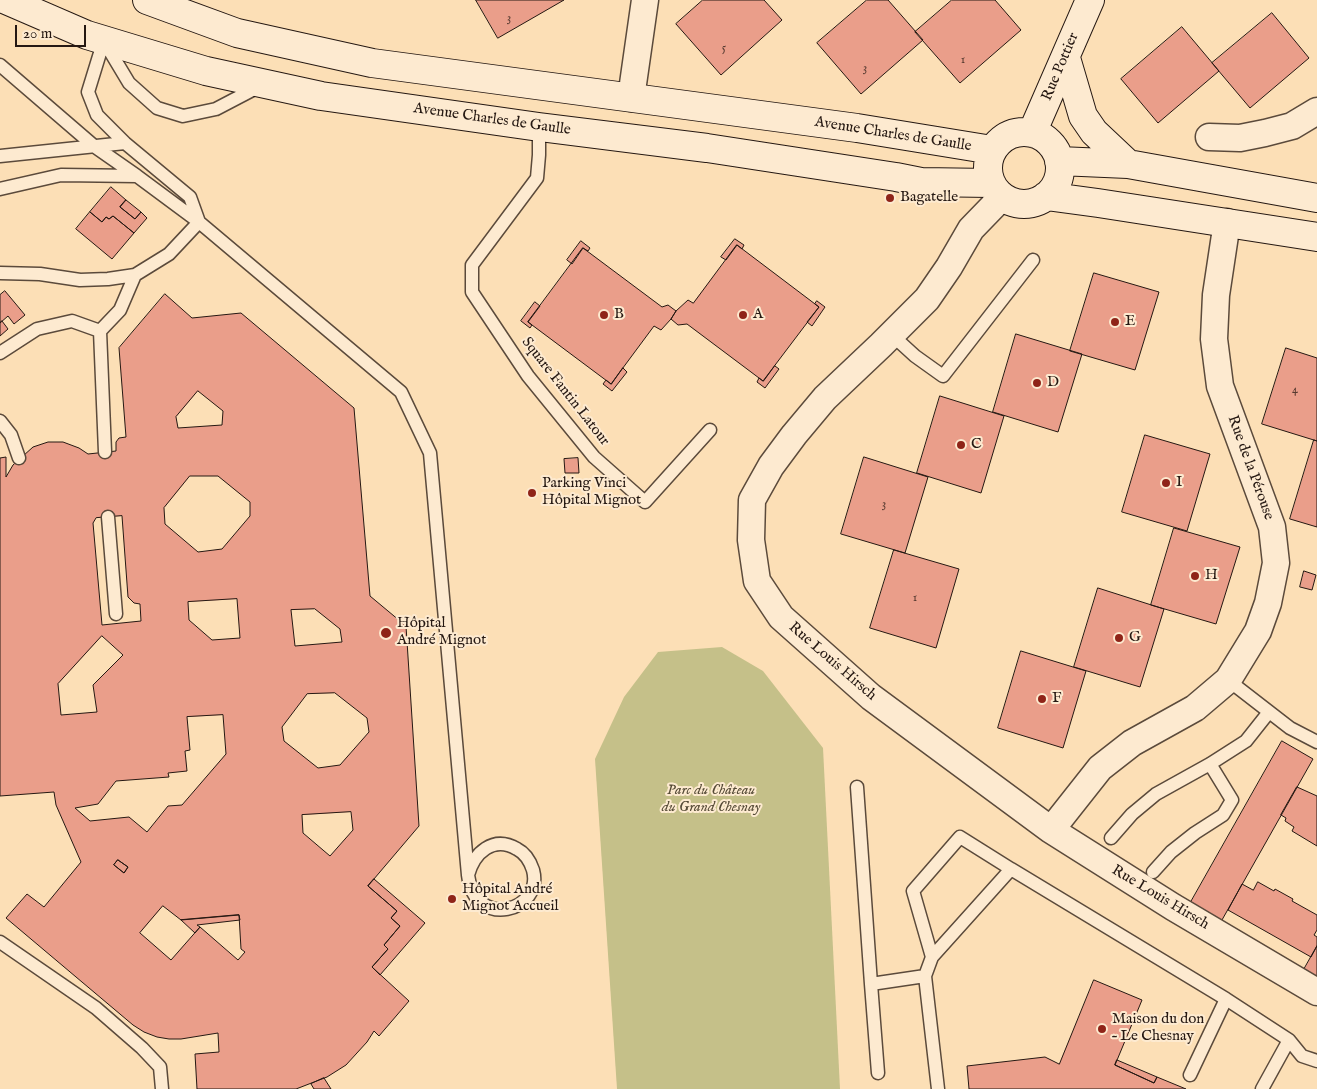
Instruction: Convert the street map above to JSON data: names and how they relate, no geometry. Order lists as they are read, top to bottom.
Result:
{
  "streets": {
    "main road": ["Rue Pottier", "Avenue Charles de Gaulle"],
    "street": ["Rue de la Pérouse", "Rue Louis Hirsch"],
    "lane": ["Square Fantin Latour"]
  },
  "crossings": [
    ["Rue Pottier", "Avenue Charles de Gaulle"],
    ["Rue Pottier", "Rue Louis Hirsch"],
    ["Avenue Charles de Gaulle", "Square Fantin Latour"],
    ["Avenue Charles de Gaulle", "Rue de la Pérouse"],
    ["Avenue Charles de Gaulle", "Rue Louis Hirsch"],
    ["Rue de la Pérouse", "Rue Louis Hirsch"]
  ],
  "parks": ["Parc du Château du Grand Chesnay"],
  "places": [
    "Bagatelle",
    "B",
    "A",
    "E",
    "D",
    "C",
    "I",
    "Parking Vinci Hôpital Mignot",
    "H",
    "Hôpital André Mignot",
    "G",
    "F",
    "Hôpital André Mignot Accueil",
    "Maison du don – Le Chesnay"
  ],
  "house_numbers": [
    "3",
    "5",
    "1",
    "3",
    "4",
    "3",
    "1"
  ],
  "scale_bar": "20 m"
}
